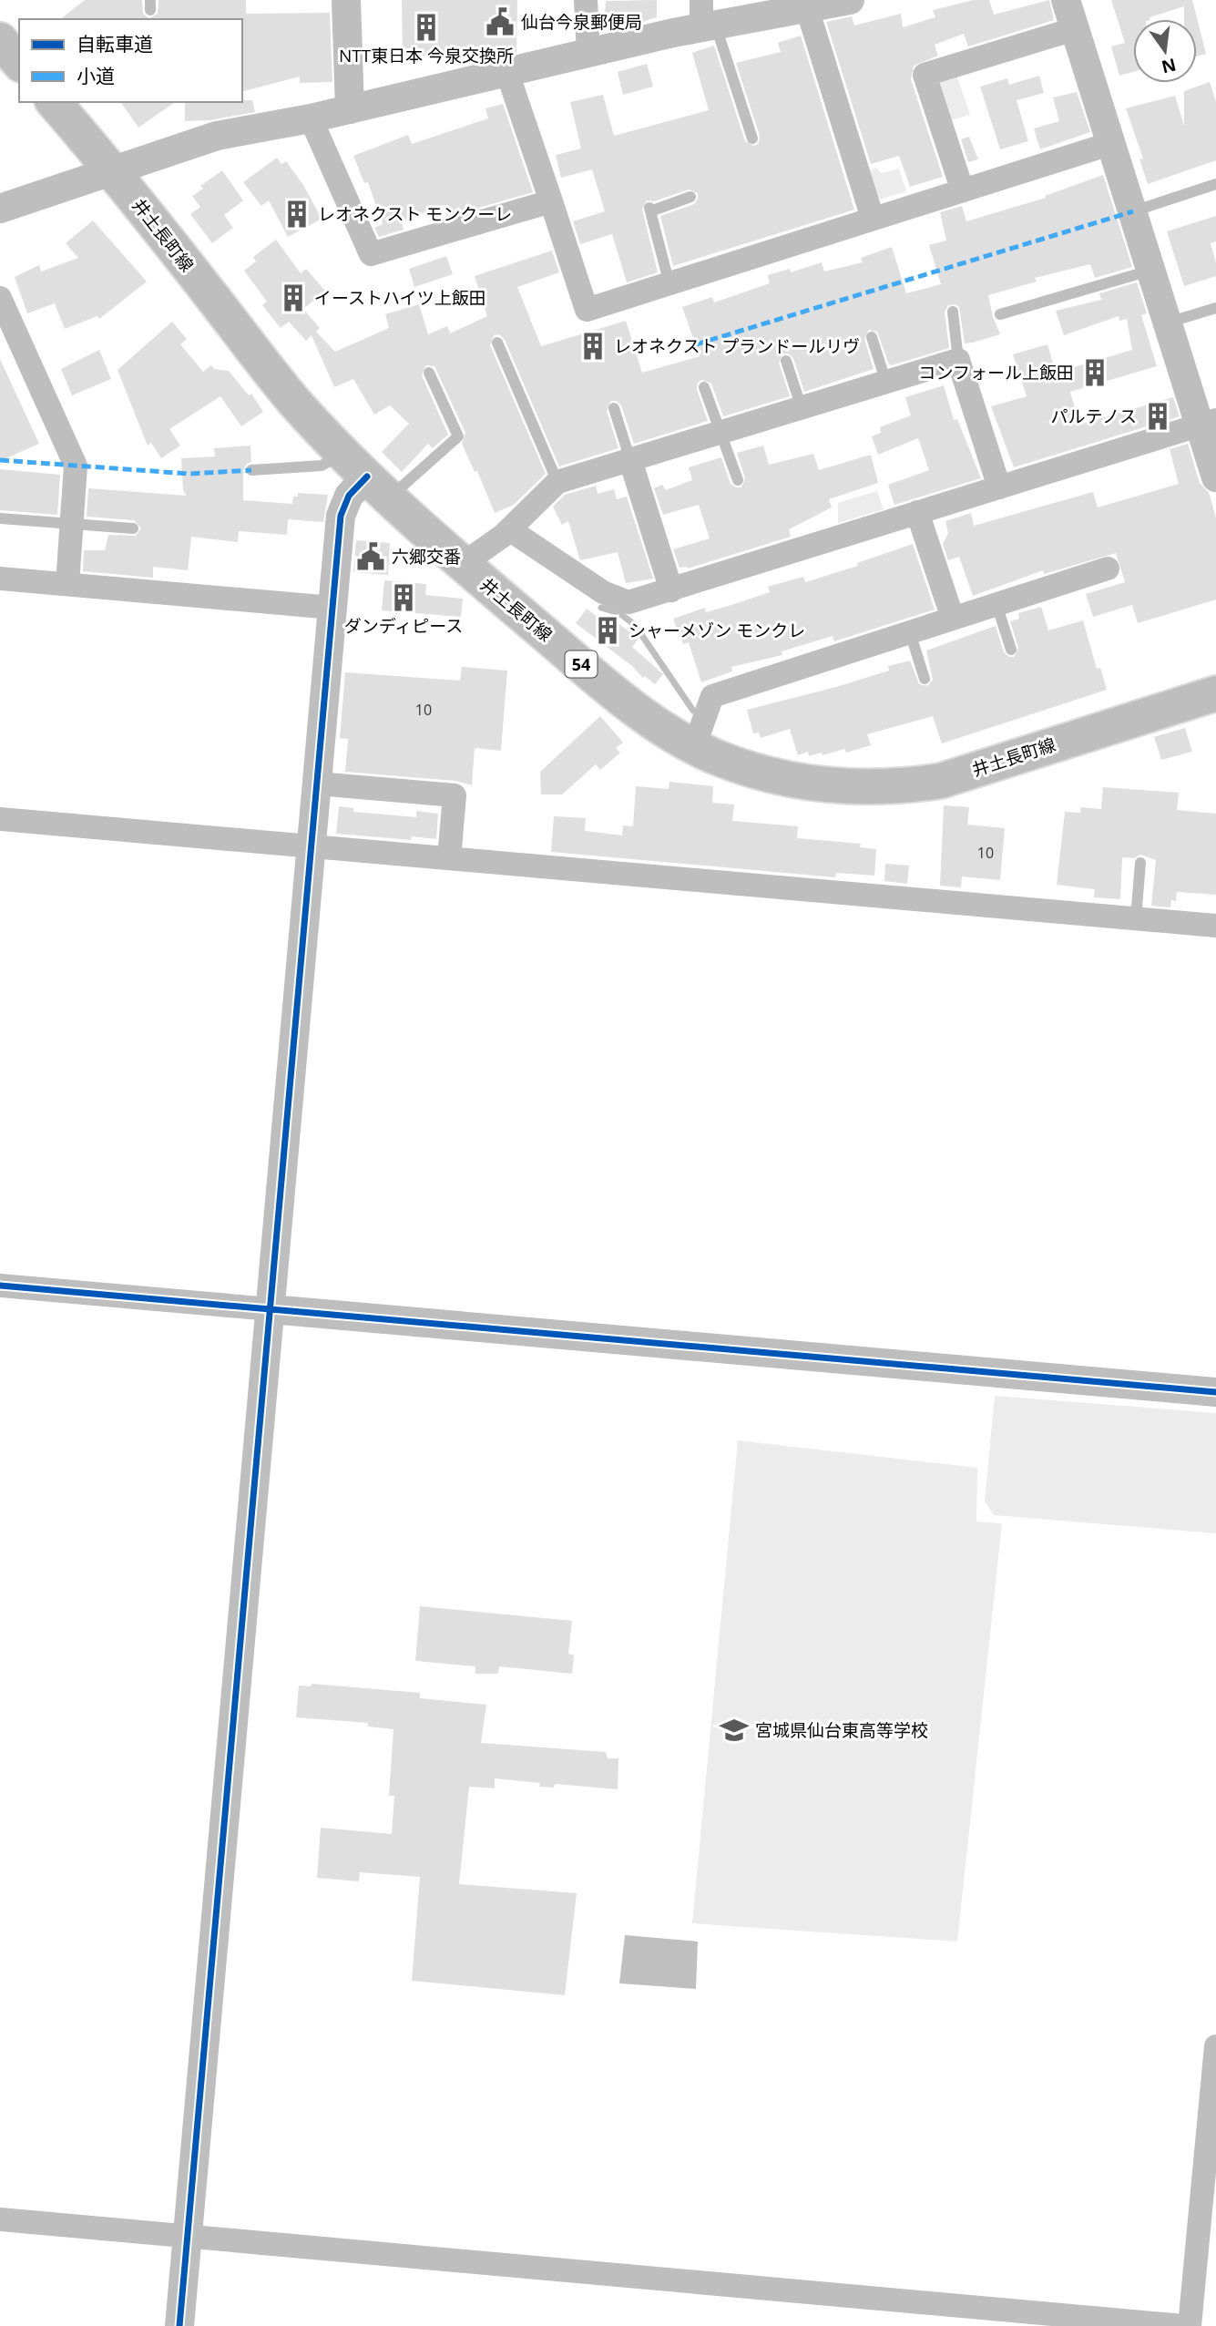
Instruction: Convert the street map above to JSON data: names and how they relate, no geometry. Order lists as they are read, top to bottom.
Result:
{
  "streets": {
    "main road": ["井土長町線", "54"]
  },
  "places": {
    "public building": ["仙台今泉郵便局", "六郷交番"],
    "building": [
      "NTT東日本 今泉交換所",
      "レオネクスト モンクーレ",
      "イーストハイツ上飯田",
      "レオネクスト プランドールリヴ",
      "コンフォール上飯田",
      "パルテノス",
      "ダンディピース",
      "シャーメゾン モンクレ"
    ],
    "school or university": ["宮城県仙台東高等学校"]
  },
  "house_numbers": ["10", "10"],
  "legend": ["自転車道", "小道"],
  "north": "bottom"
}
